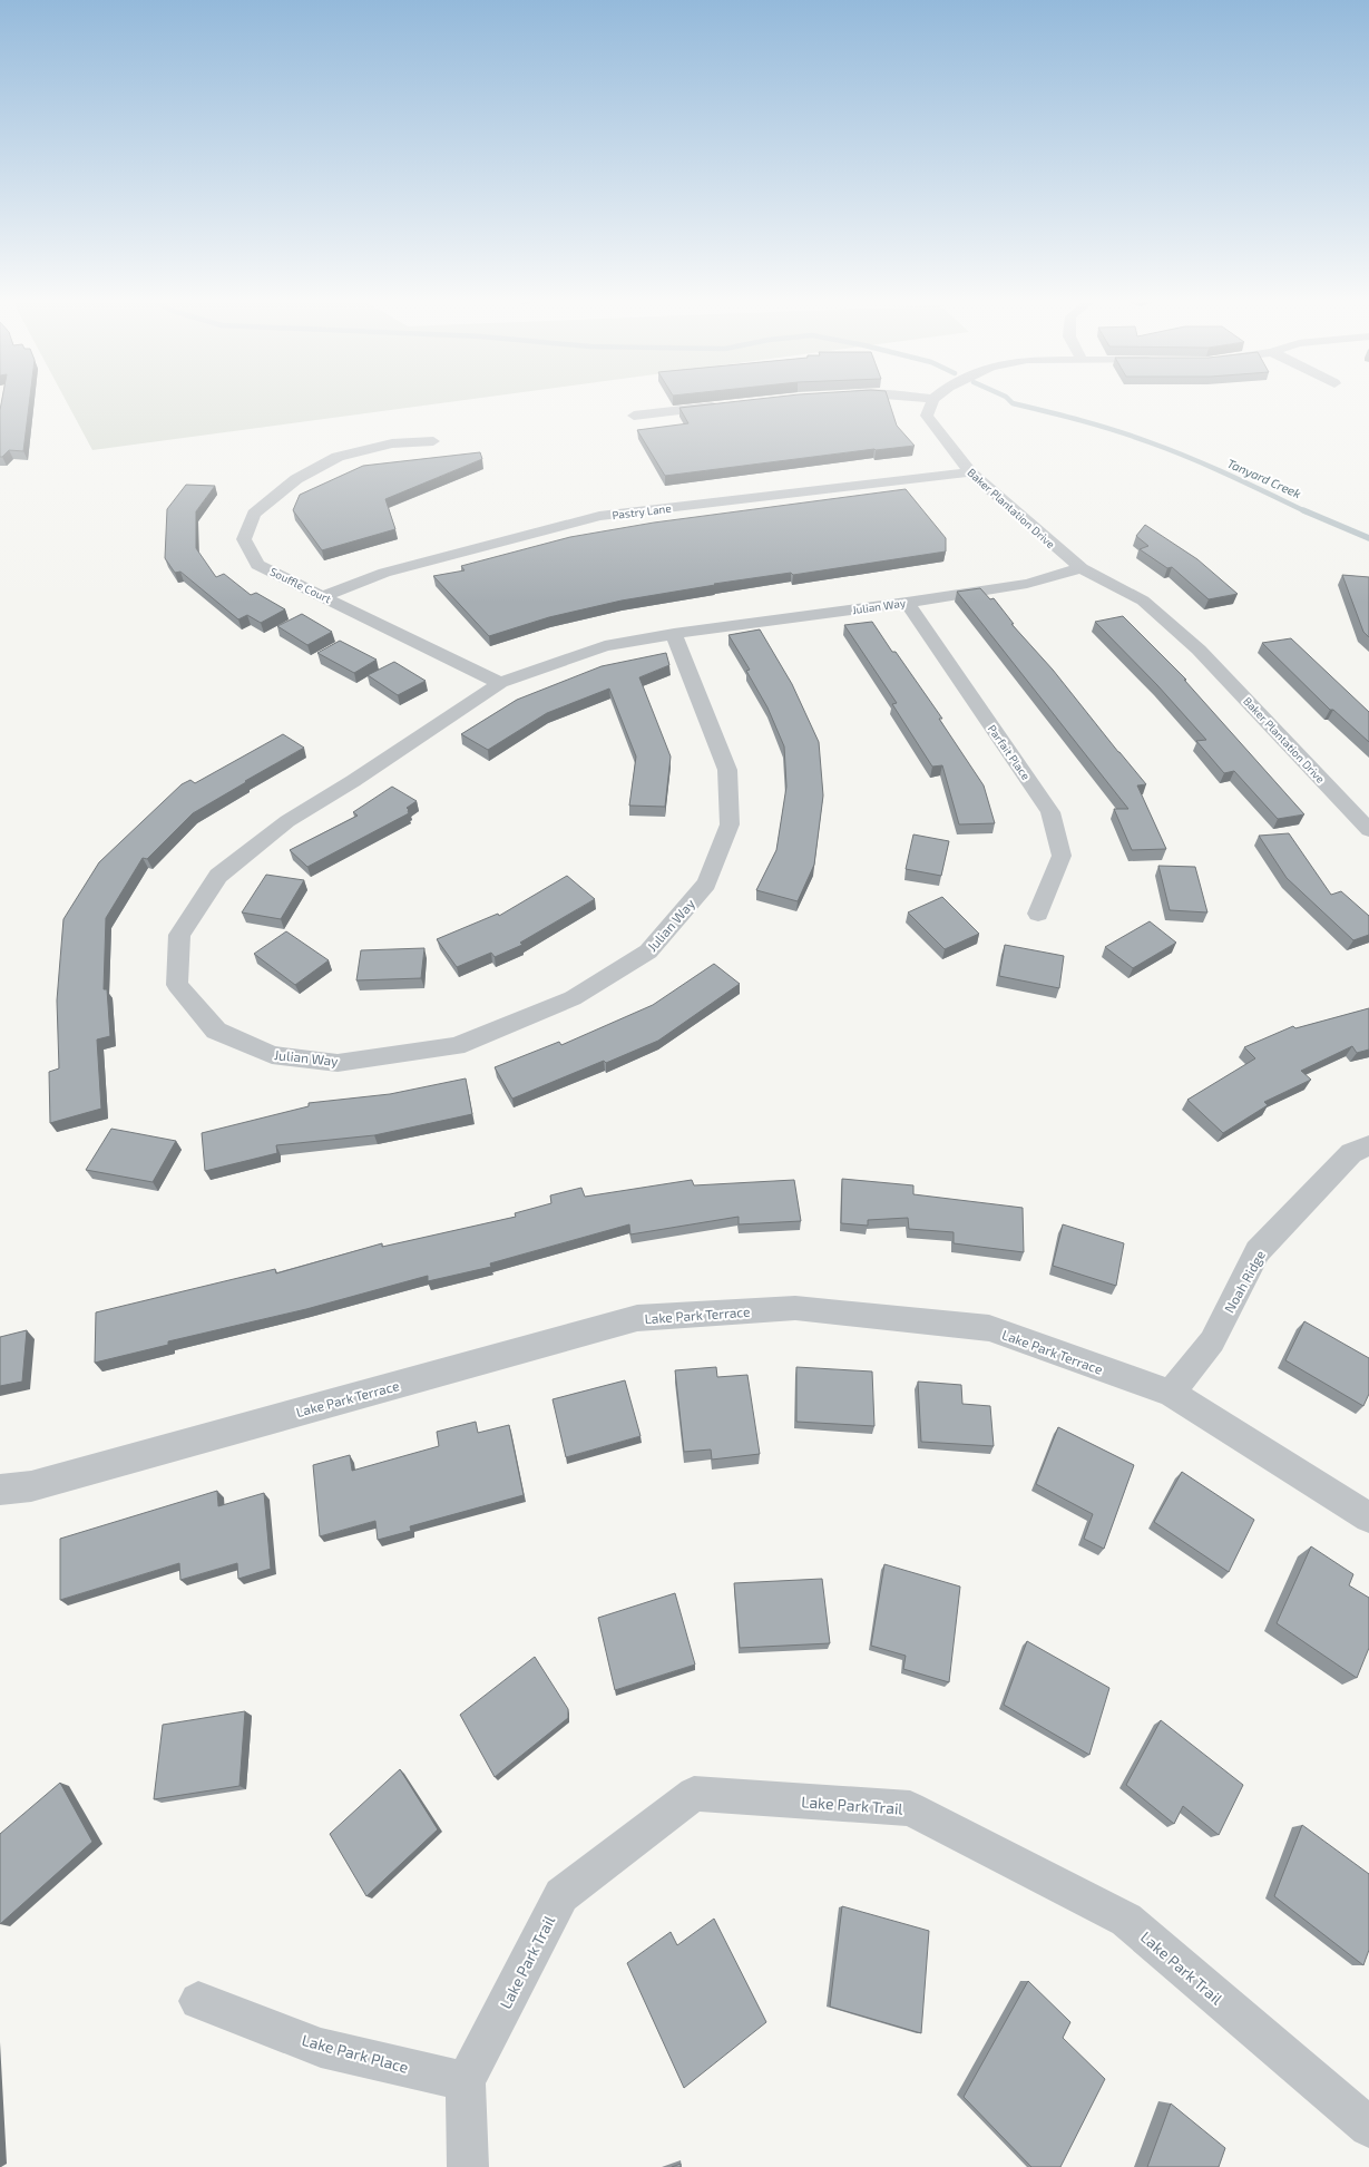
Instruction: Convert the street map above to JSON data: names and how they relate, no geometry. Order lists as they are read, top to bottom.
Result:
{
  "streets": {
    "street": [
      "Baker Plantation Drive",
      "Pastry Lane",
      "Souffle Court",
      "Julian Way",
      "Parfait Place",
      "Noah Ridge",
      "Lake Park Terrace",
      "Lake Park Trail",
      "Lake Park Place"
    ]
  },
  "crossings": [
    ["Baker Plantation Drive", "Pastry Lane"],
    ["Baker Plantation Drive", "Julian Way"],
    ["Pastry Lane", "Souffle Court"],
    ["Souffle Court", "Julian Way"],
    ["Julian Way", "Parfait Place"],
    ["Noah Ridge", "Lake Park Terrace"],
    ["Lake Park Trail", "Lake Park Place"]
  ],
  "water": ["Tanyard Creek"]
}
